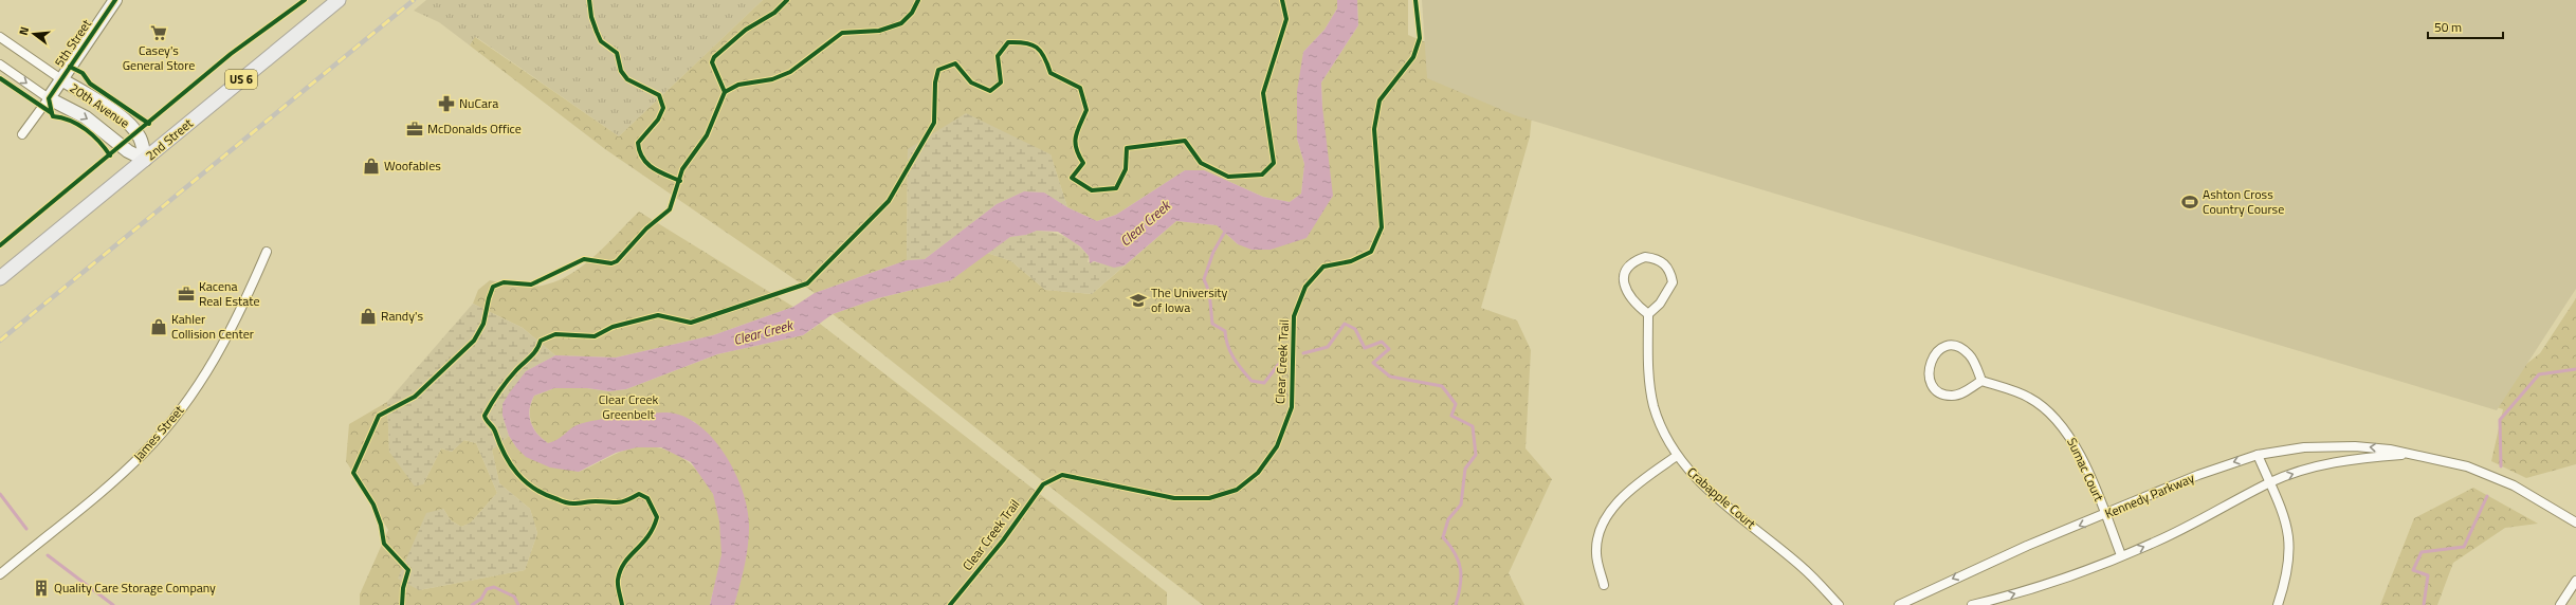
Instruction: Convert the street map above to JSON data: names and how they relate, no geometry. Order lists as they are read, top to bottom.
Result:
{
  "streets": {
    "main road": ["US 6", "2nd Street"],
    "street": [
      "5th Street",
      "20th Avenue",
      "James Street",
      "Sumac Court",
      "Kennedy Parkway",
      "Crabapple Court"
    ],
    "cycle path": ["Clear Creek Trail"]
  },
  "crossings": [
    ["5th Street", "20th Avenue"],
    ["20th Avenue", "2nd Street"],
    ["Sumac Court", "Kennedy Parkway"]
  ],
  "water": ["Clear Creek"],
  "parks": ["Clear Creek Greenbelt"],
  "places": {
    "supermarket": ["Casey's General Store"],
    "pharmacy": ["NuCara"],
    "office": ["McDonalds Office", "Kacena Real Estate"],
    "shop": ["Woofables", "Randy's", "Kahler Collision Center"],
    "sports": ["Ashton Cross Country Course"],
    "school or university": ["The University of Iowa"],
    "building": ["Quality Care Storage Company"]
  },
  "scale_bar": "50 m",
  "north": "left"
}
